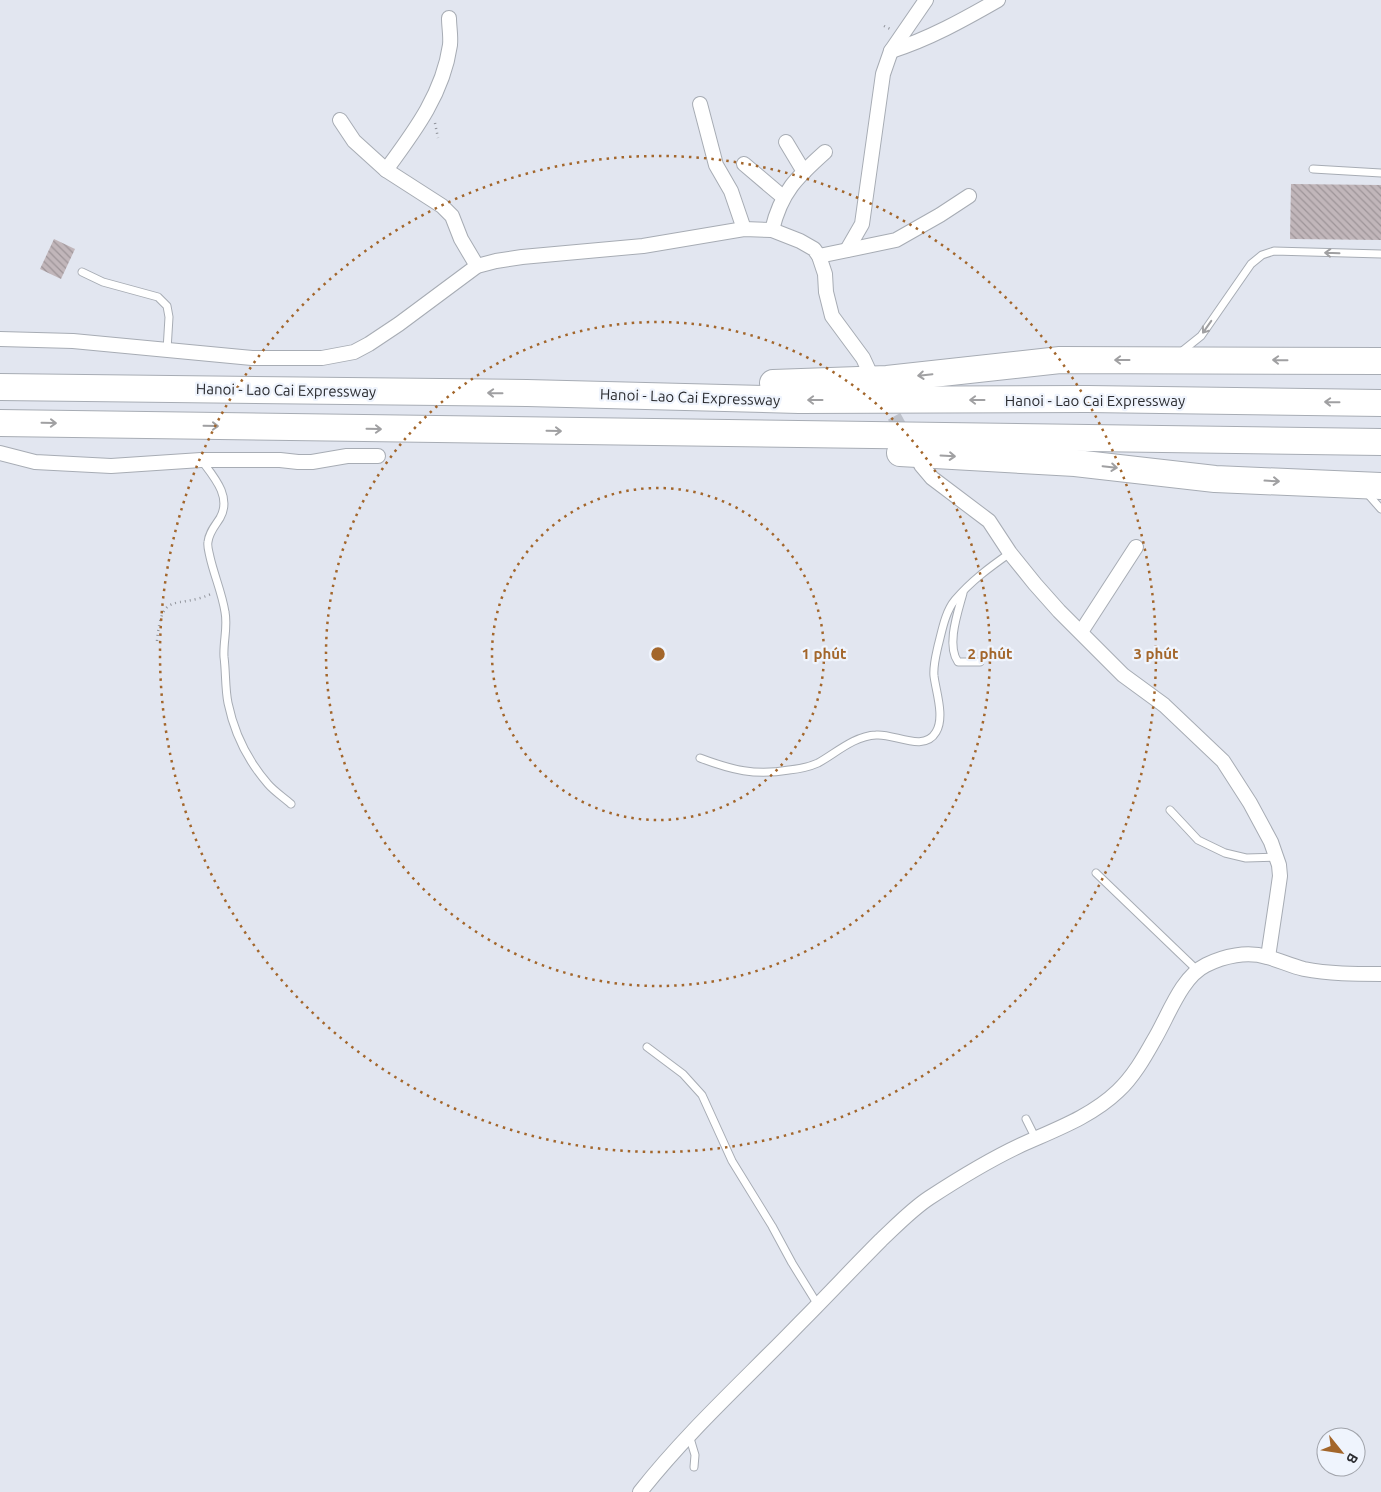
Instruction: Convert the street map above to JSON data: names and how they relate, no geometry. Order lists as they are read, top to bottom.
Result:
{
  "streets": {
    "highway": ["Hanoi - Lao Cai Expressway"]
  },
  "north": "bottom right",
  "rings": ["1 phút", "2 phút", "3 phút"]
}
